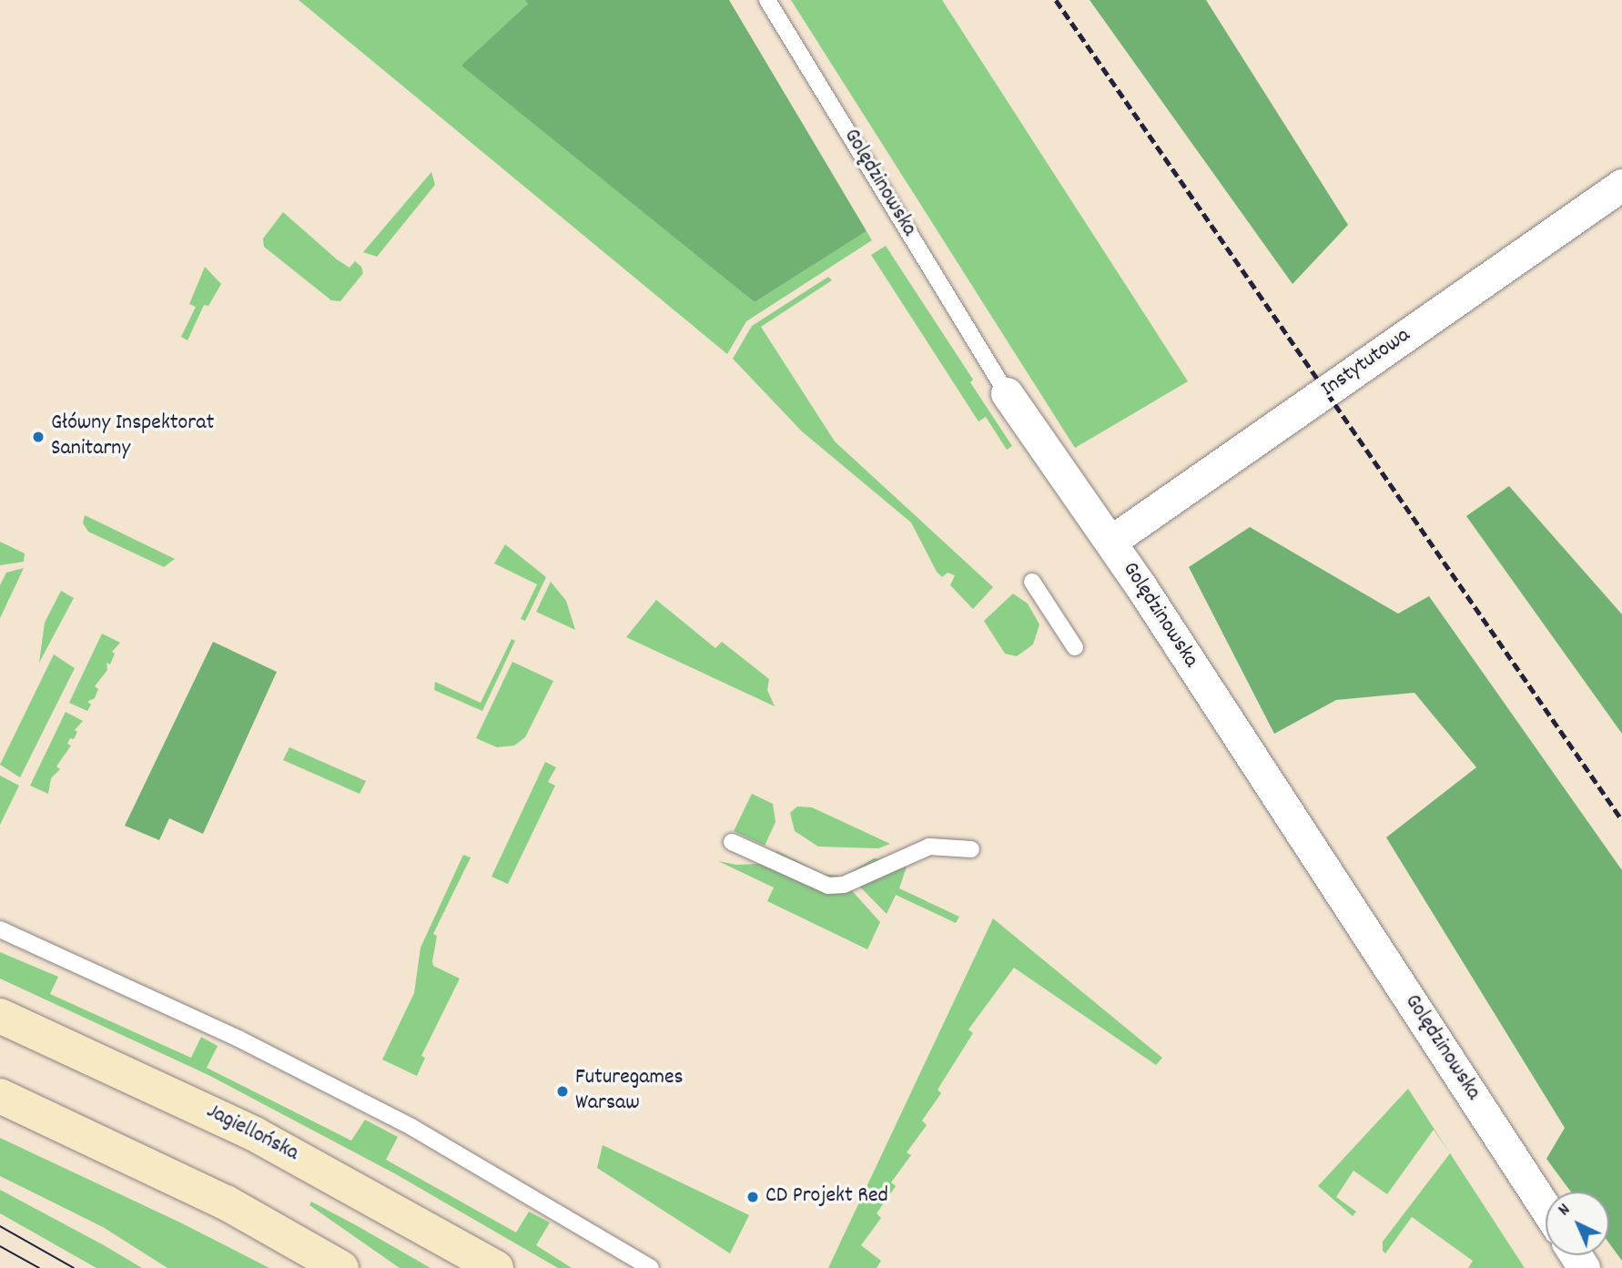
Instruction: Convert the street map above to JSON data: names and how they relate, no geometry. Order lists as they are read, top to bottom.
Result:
{
  "streets": {
    "main road": ["Jagiellońska"],
    "street": ["Golędzinowska", "Instytutowa"]
  },
  "crossings": [
    ["Golędzinowska", "Instytutowa"]
  ],
  "places": ["Główny Inspektorat Sanitarny", "Futuregames Warsaw", "CD Projekt Red"],
  "north": "top left"
}
